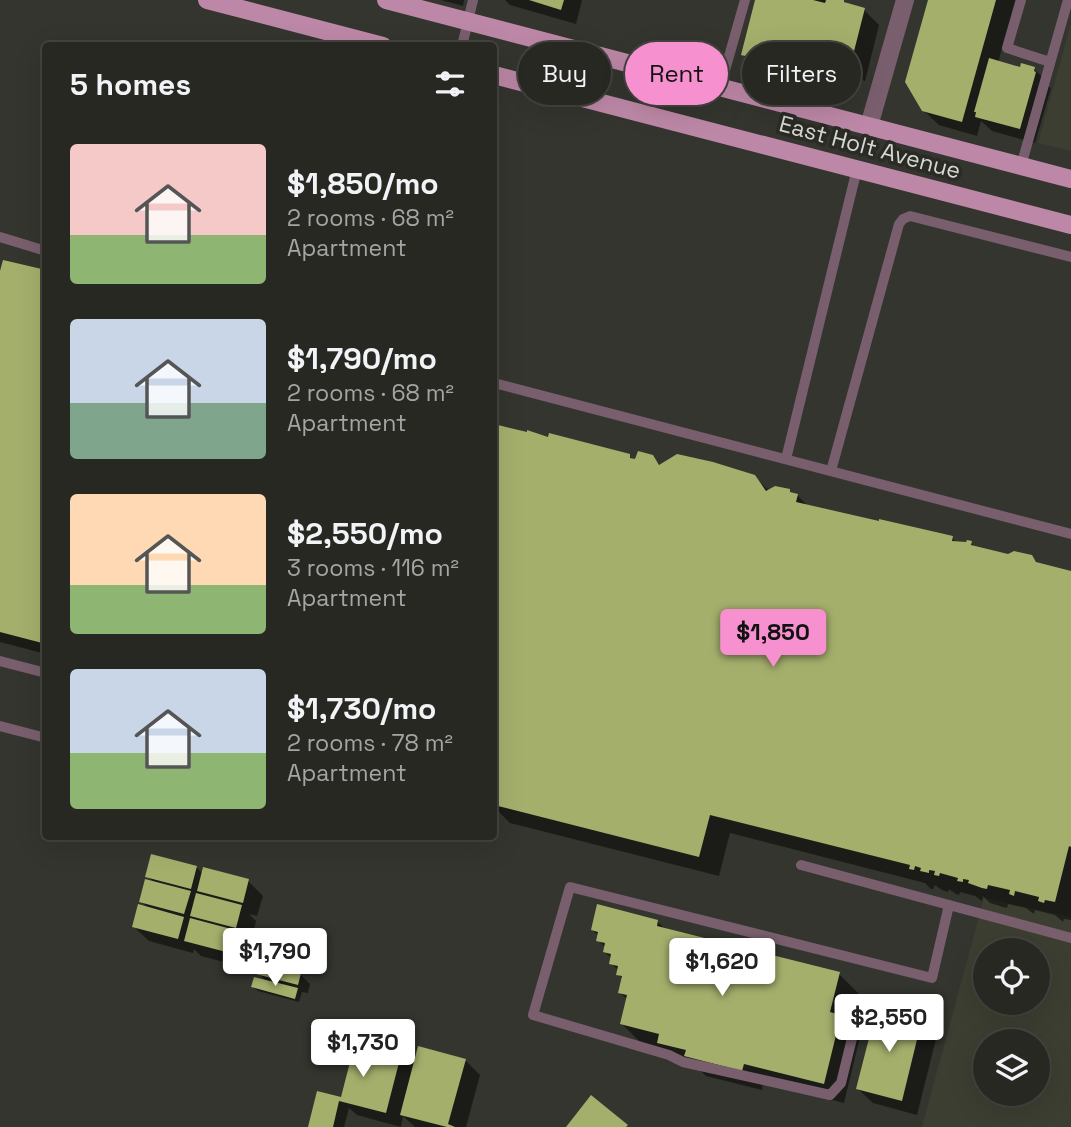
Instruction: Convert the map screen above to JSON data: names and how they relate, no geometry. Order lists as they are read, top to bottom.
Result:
{
  "streets": {
    "main road": ["East Holt Avenue"]
  },
  "page": {
    "chip": ["Buy", "Rent", "Filters"],
    "heading": "5 homes",
    "list": [
      {
        "name": "$1,850/mo",
        "note": "2 rooms · 68 m² · Apartment"
      },
      {
        "name": "$1,790/mo",
        "note": "2 rooms · 68 m² · Apartment"
      },
      {
        "name": "$2,550/mo",
        "note": "3 rooms · 116 m² · Apartment"
      },
      {
        "name": "$1,730/mo",
        "note": "2 rooms · 78 m² · Apartment"
      }
    ],
    "price": [
      "$1,850",
      "$1,790",
      "$1,620",
      "$2,550",
      "$1,730"
    ]
  }
}
